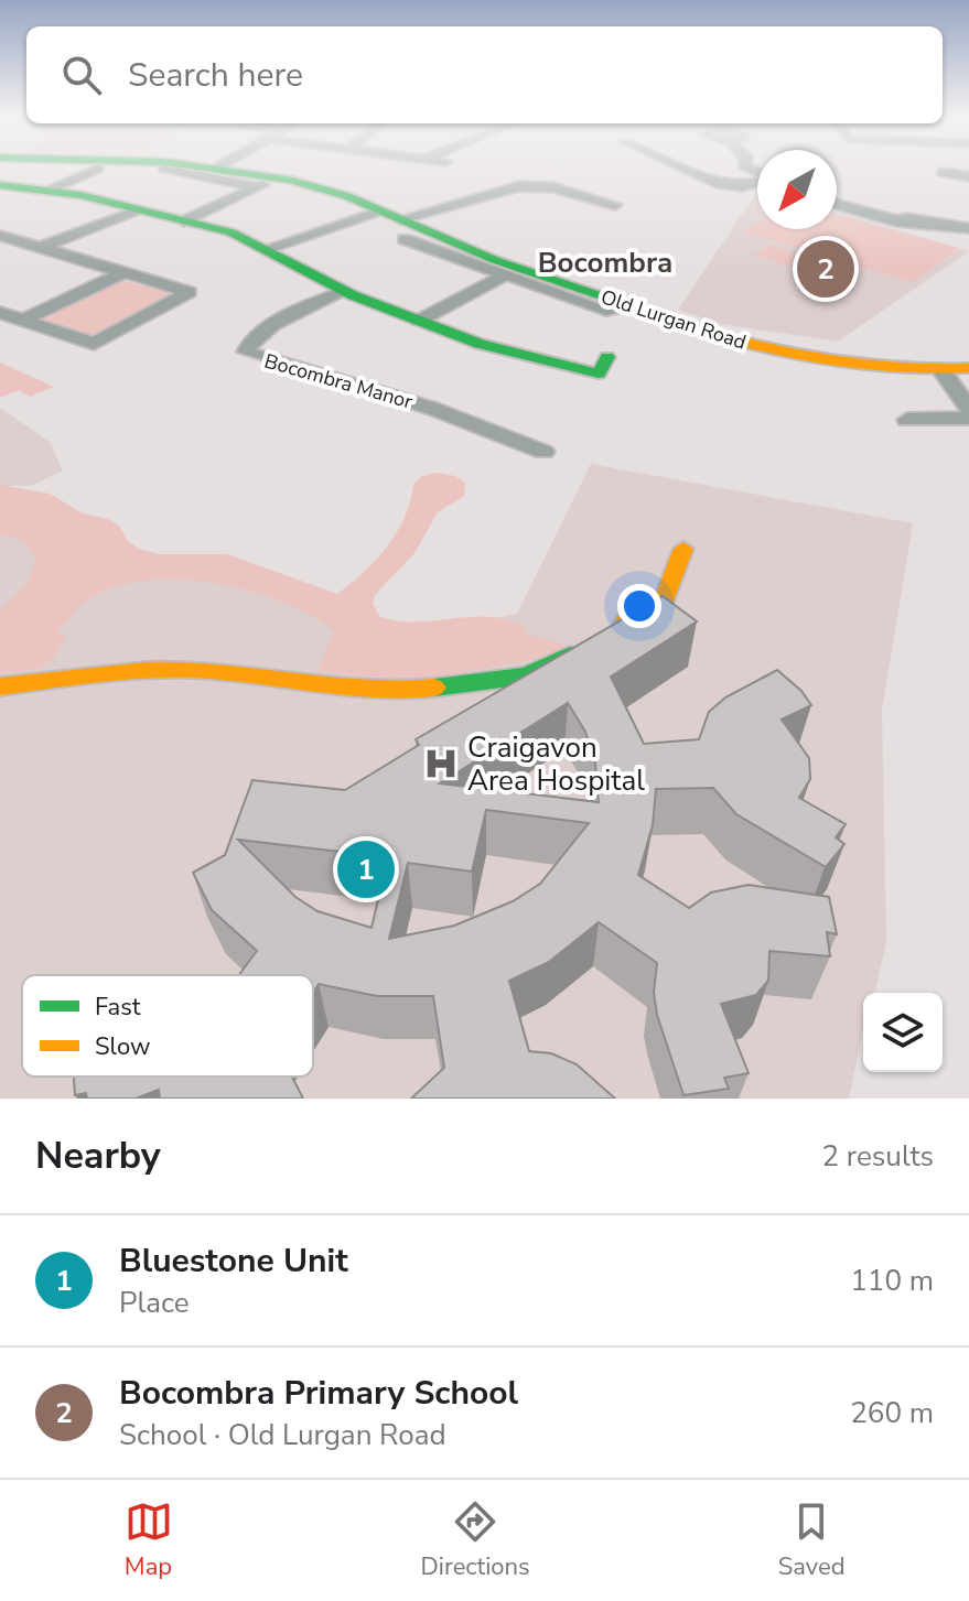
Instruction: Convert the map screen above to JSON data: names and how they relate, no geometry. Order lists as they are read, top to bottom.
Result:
{
  "streets": {
    "street": ["Old Lurgan Road", "Bocombra Manor"]
  },
  "districts": ["Bocombra"],
  "places": {
    "hospital": ["Craigavon Area Hospital"]
  },
  "legend": ["Fast", "Slow"],
  "north": "bottom left",
  "page": {
    "search": "Search here",
    "pins": ["2", "1"],
    "heading": ["Nearby", "2 results"],
    "list": [
      {
        "mark": "1",
        "name": "Bluestone Unit",
        "note": "Place",
        "value": "110 m"
      },
      {
        "mark": "2",
        "name": "Bocombra Primary School",
        "note": "School · Old Lurgan Road",
        "value": "260 m"
      }
    ],
    "nav": ["Map", "Directions", "Saved"]
  }
}
